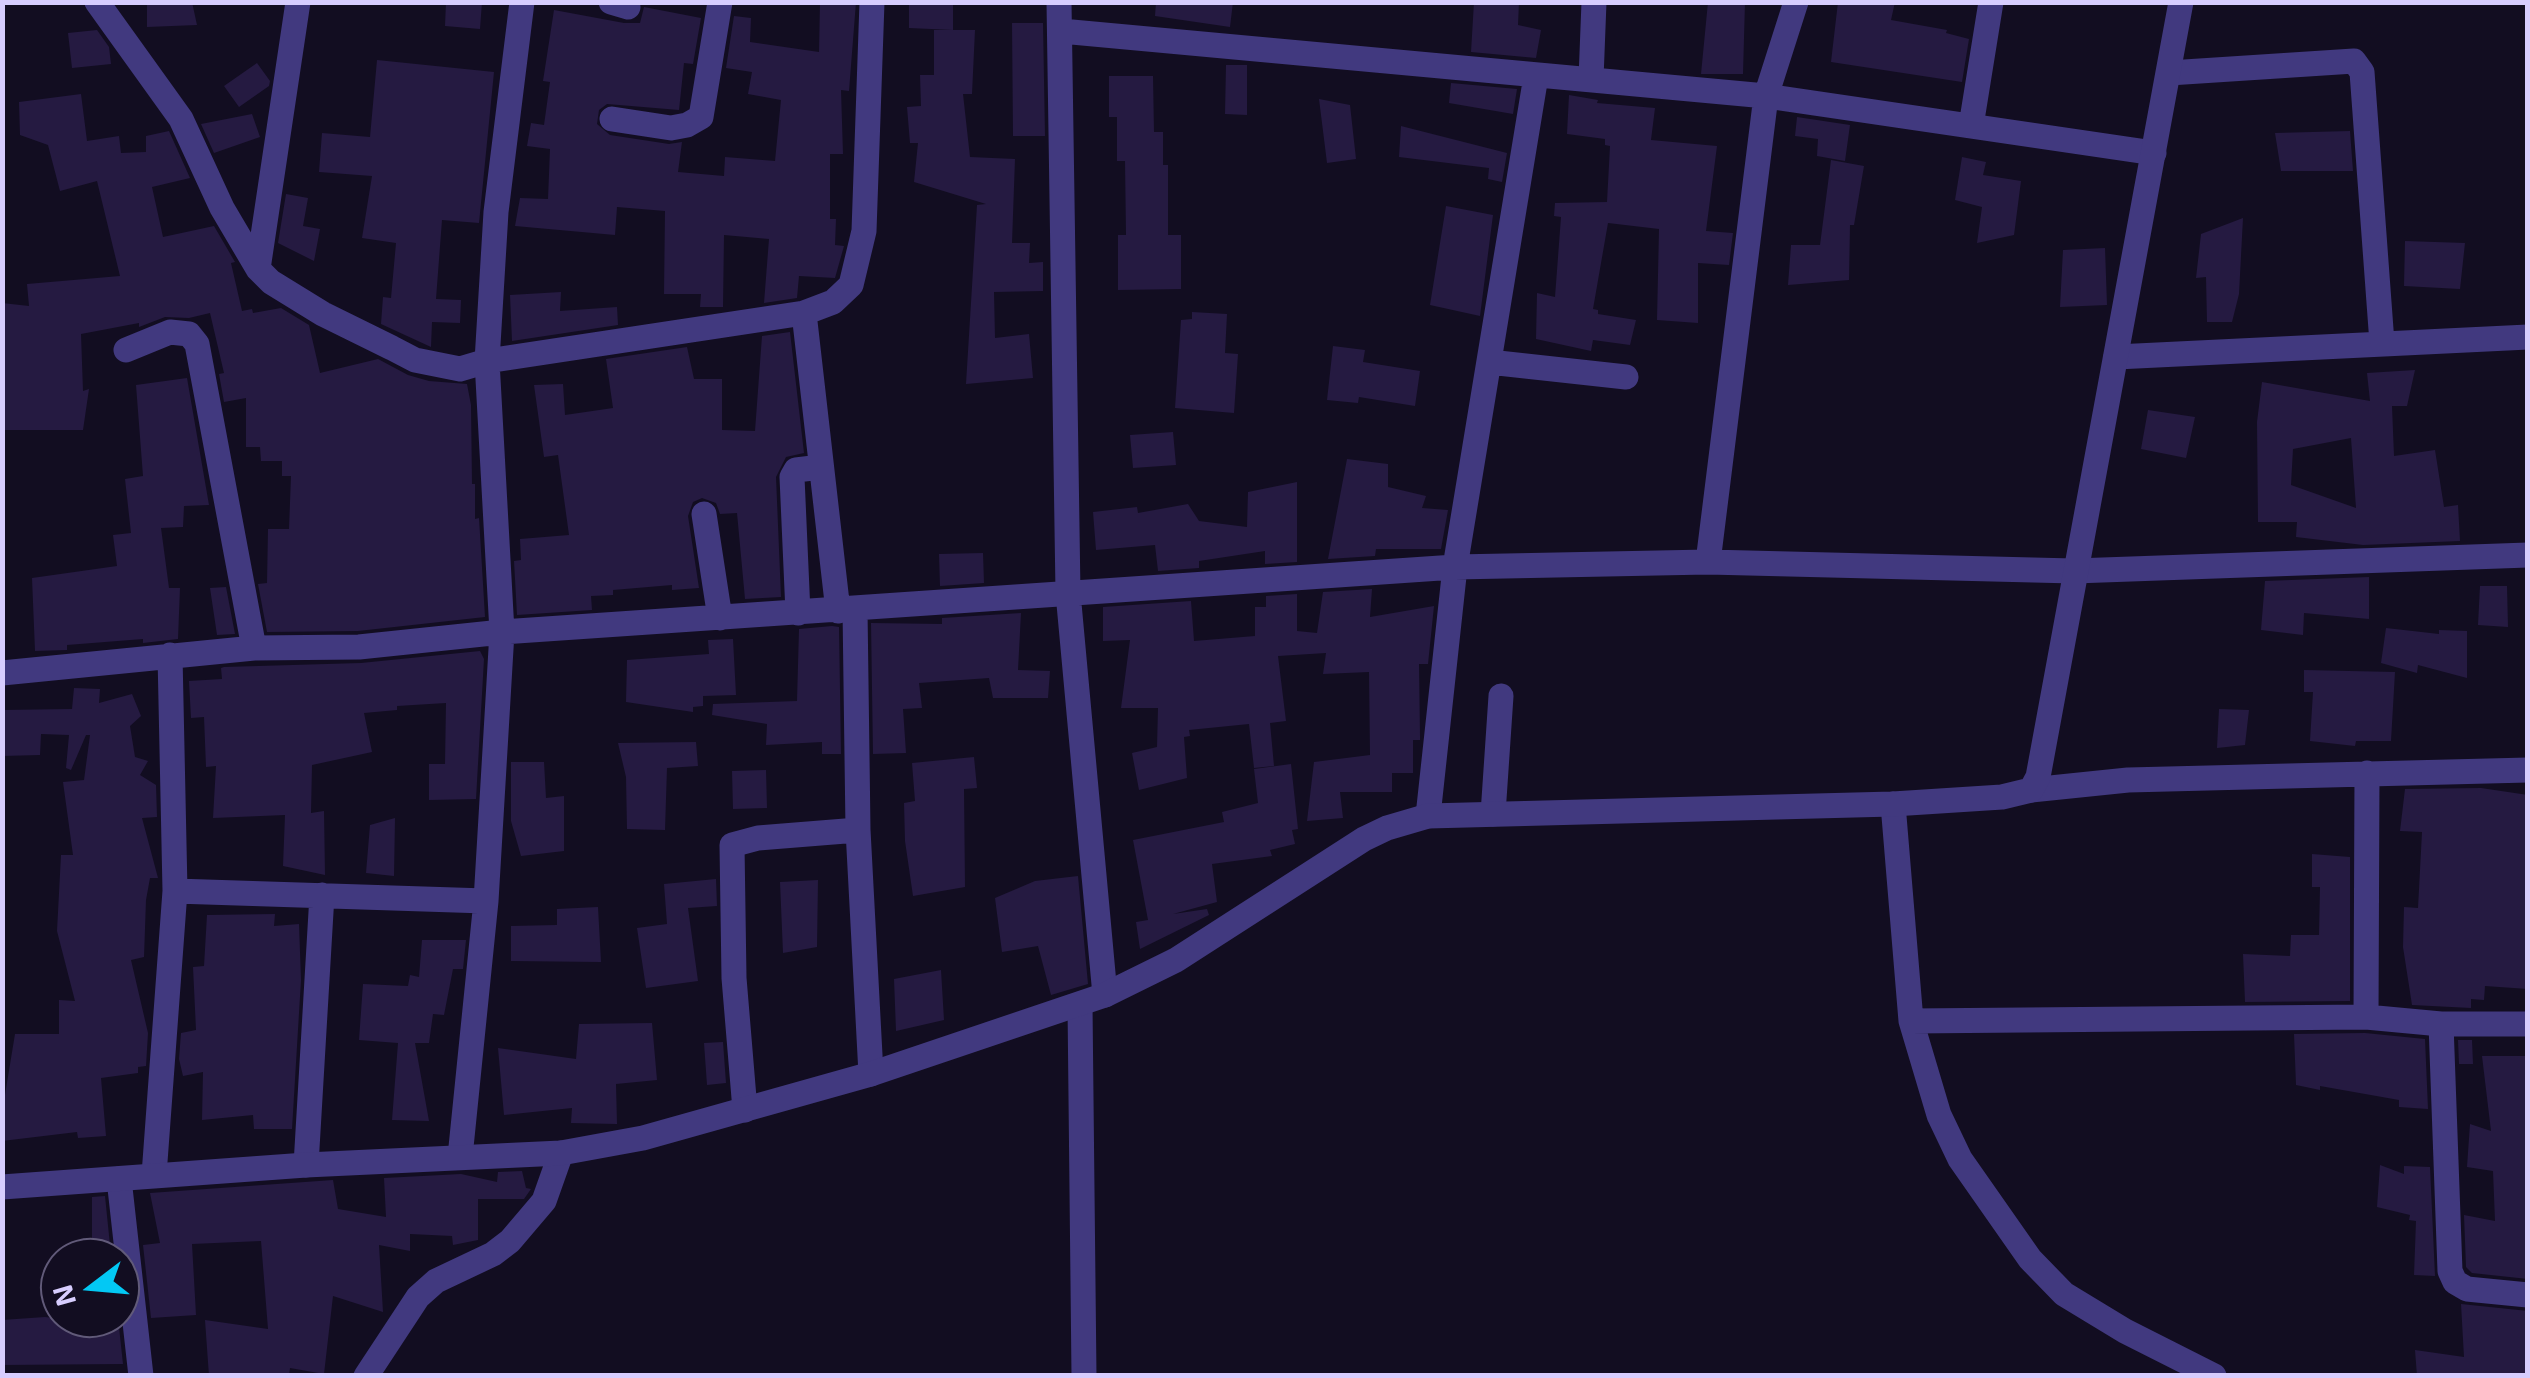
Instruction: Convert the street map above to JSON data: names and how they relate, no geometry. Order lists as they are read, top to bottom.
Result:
{
  "north": "left"
}
